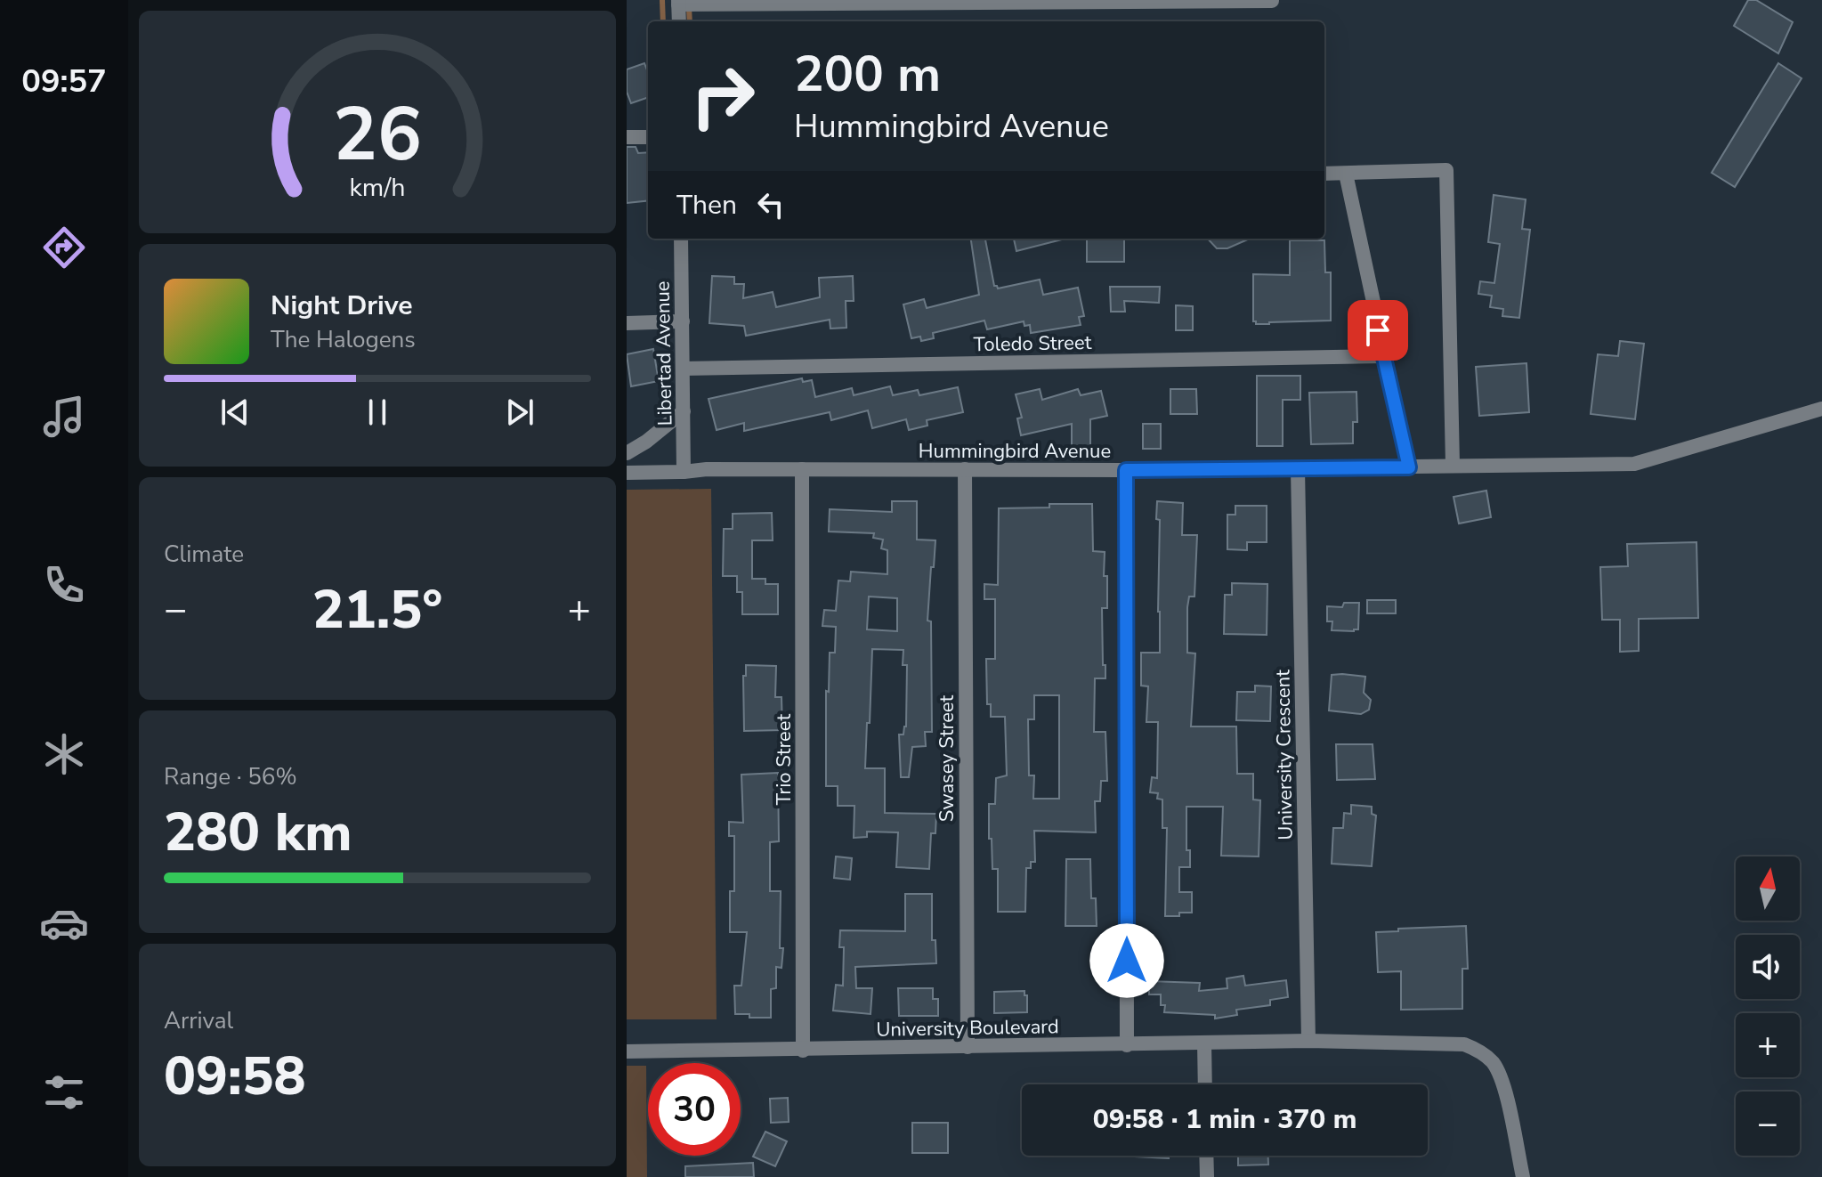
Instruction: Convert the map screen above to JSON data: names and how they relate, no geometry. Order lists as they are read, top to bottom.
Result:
{
  "streets": {
    "street": [
      "Toledo Street",
      "Libertad Avenue",
      "Hummingbird Avenue",
      "University Crescent",
      "Swasey Street",
      "Trio Street",
      "University Boulevard"
    ]
  },
  "crossings": [
    ["Toledo Street", "Libertad Avenue"],
    ["Libertad Avenue", "Hummingbird Avenue"],
    ["Hummingbird Avenue", "University Crescent"],
    ["Hummingbird Avenue", "Swasey Street"],
    ["Hummingbird Avenue", "Trio Street"],
    ["University Crescent", "University Boulevard"],
    ["Swasey Street", "University Boulevard"],
    ["Trio Street", "University Boulevard"]
  ],
  "north": "top",
  "page": {
    "tabs": "09:57",
    "turn": ["200 m", "Hummingbird Avenue"],
    "then": "Then",
    "song": ["Night Drive", "The Halogens"],
    "tile": [
      "Climate",
      ["Range · 56%", "280 km"],
      ["Arrival", "09:58"]
    ],
    "heat": ["−", "21.5°", "+"],
    "map_buttons": ["+", "−"],
    "limit": "30",
    "trip": "09:58 · 1 min · 370 m",
    "gauge": ["26", "km/h"]
  }
}
